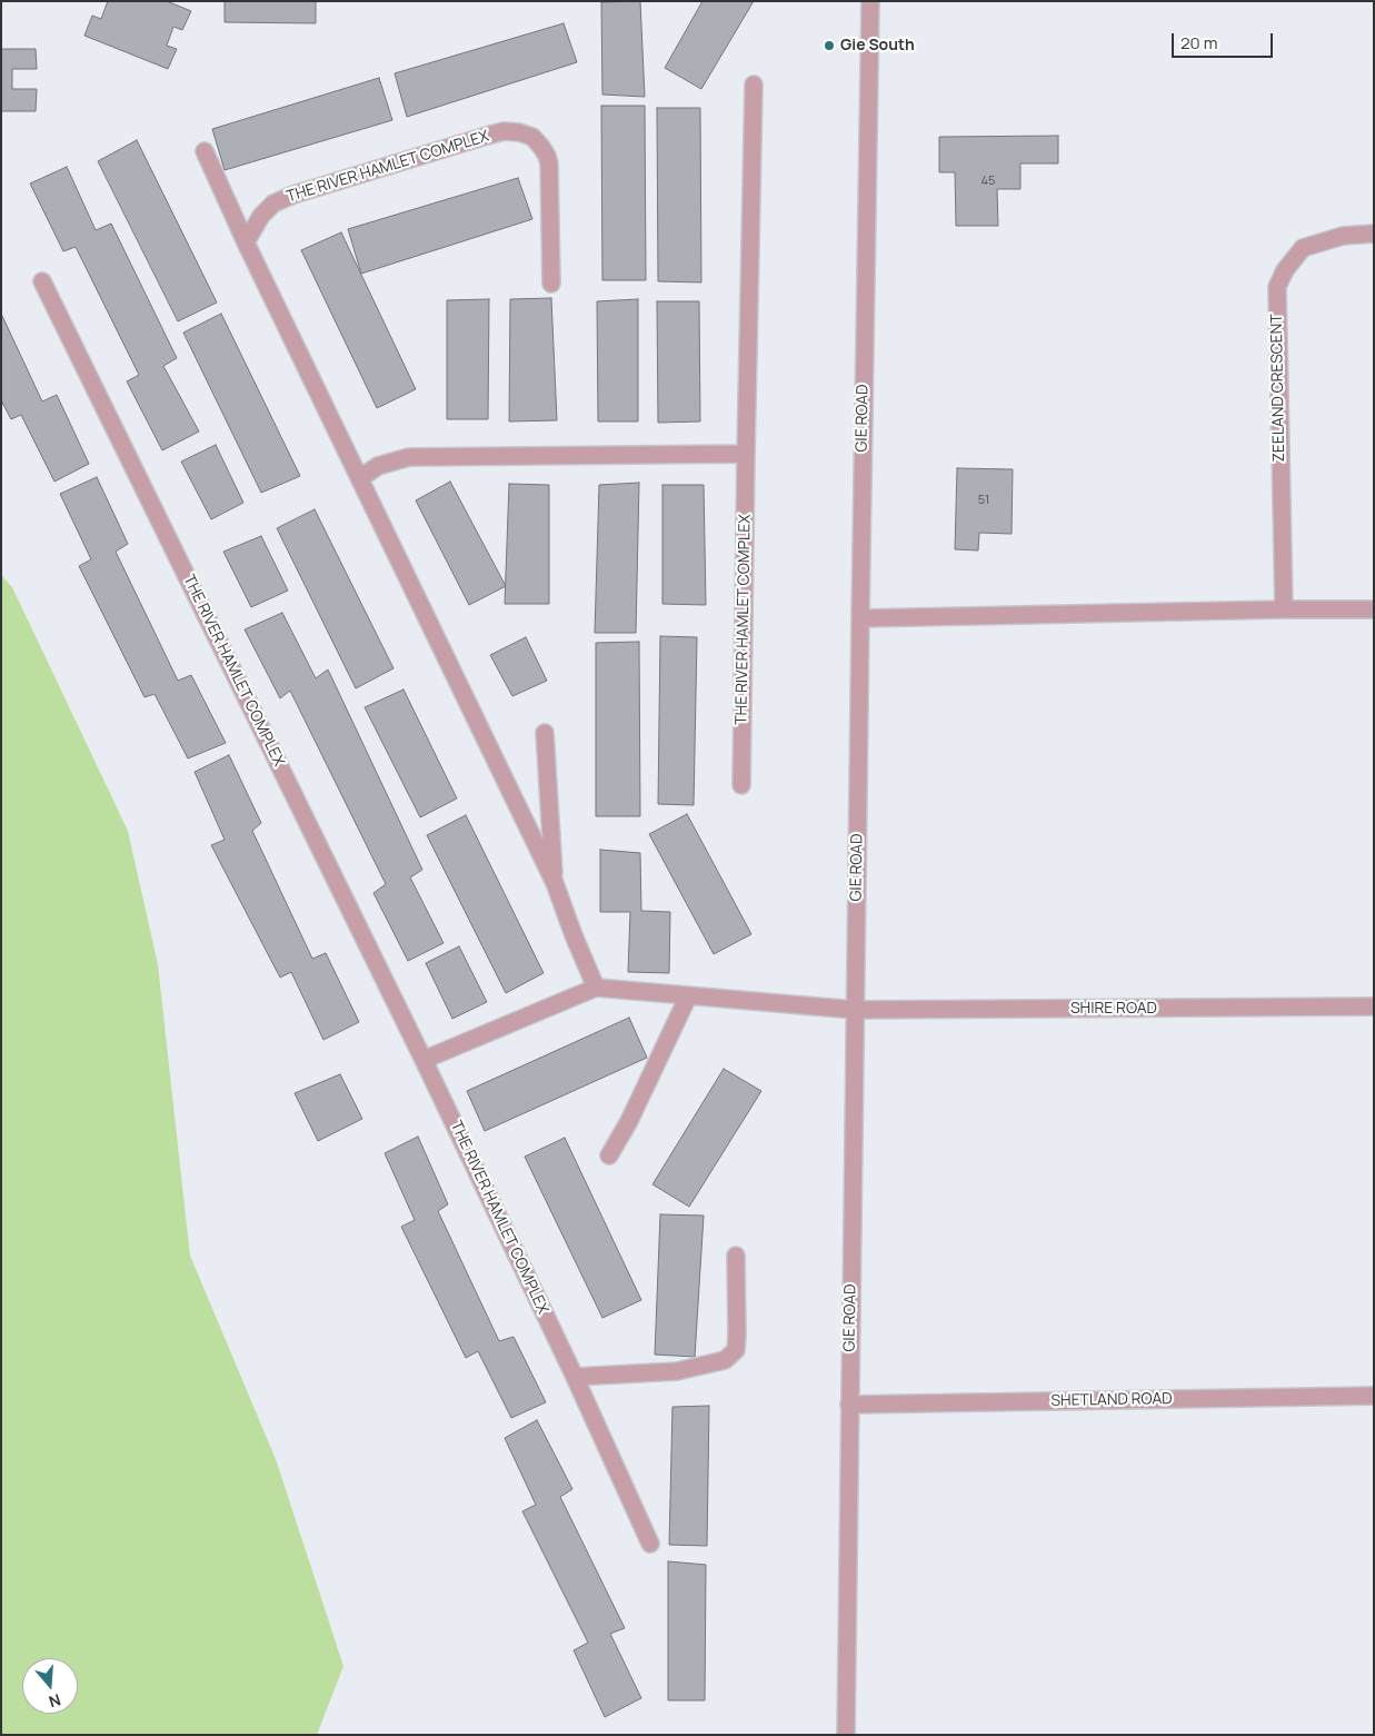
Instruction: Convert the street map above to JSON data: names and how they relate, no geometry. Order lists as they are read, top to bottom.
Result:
{
  "streets": {
    "street": [
      "THE RIVER HAMLET COMPLEX",
      "ZEELAND CRESCENT",
      "GIE ROAD",
      "SHIRE ROAD",
      "SHETLAND ROAD"
    ]
  },
  "crossings": [
    ["GIE ROAD", "SHIRE ROAD"],
    ["GIE ROAD", "SHETLAND ROAD"]
  ],
  "places": ["Gie South"],
  "house_numbers": ["45", "51"],
  "scale_bar": "20 m",
  "north": "bottom"
}
